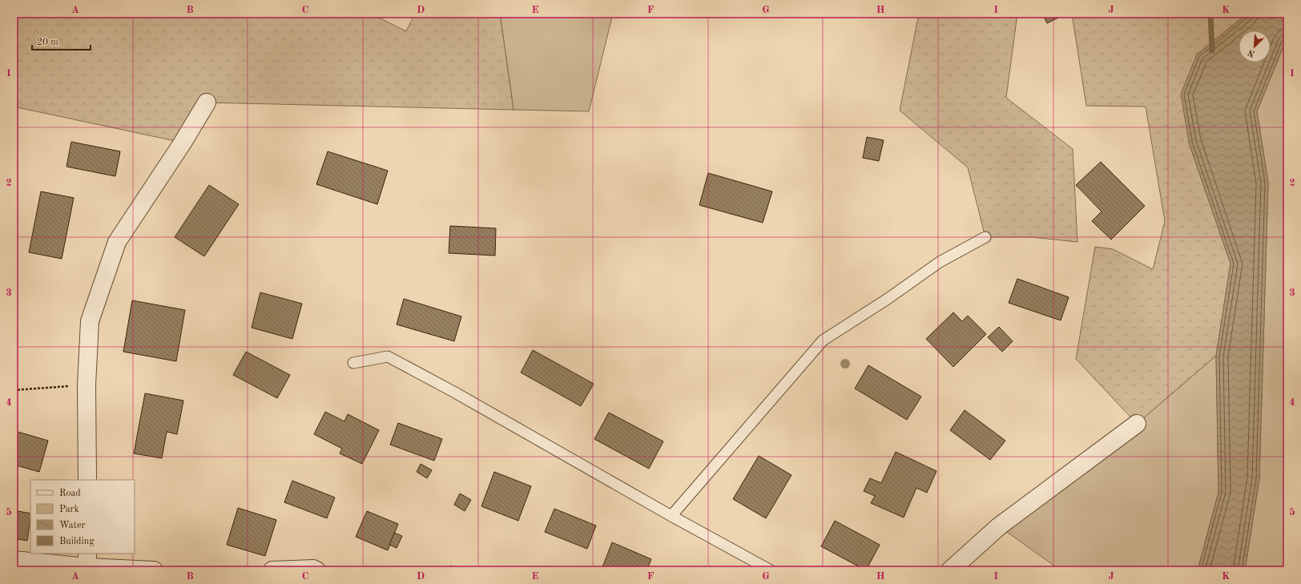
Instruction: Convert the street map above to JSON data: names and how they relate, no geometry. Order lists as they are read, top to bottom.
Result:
{
  "legend": [
    "Road",
    "Park",
    "Water",
    "Building"
  ],
  "scale_bar": "20 m",
  "north": "bottom left",
  "grid": {
    "columns": [
      "A",
      "B",
      "C",
      "D",
      "E",
      "F",
      "G",
      "H",
      "I",
      "J",
      "K"
    ],
    "rows": [
      "1",
      "2",
      "3",
      "4",
      "5"
    ]
  }
}
